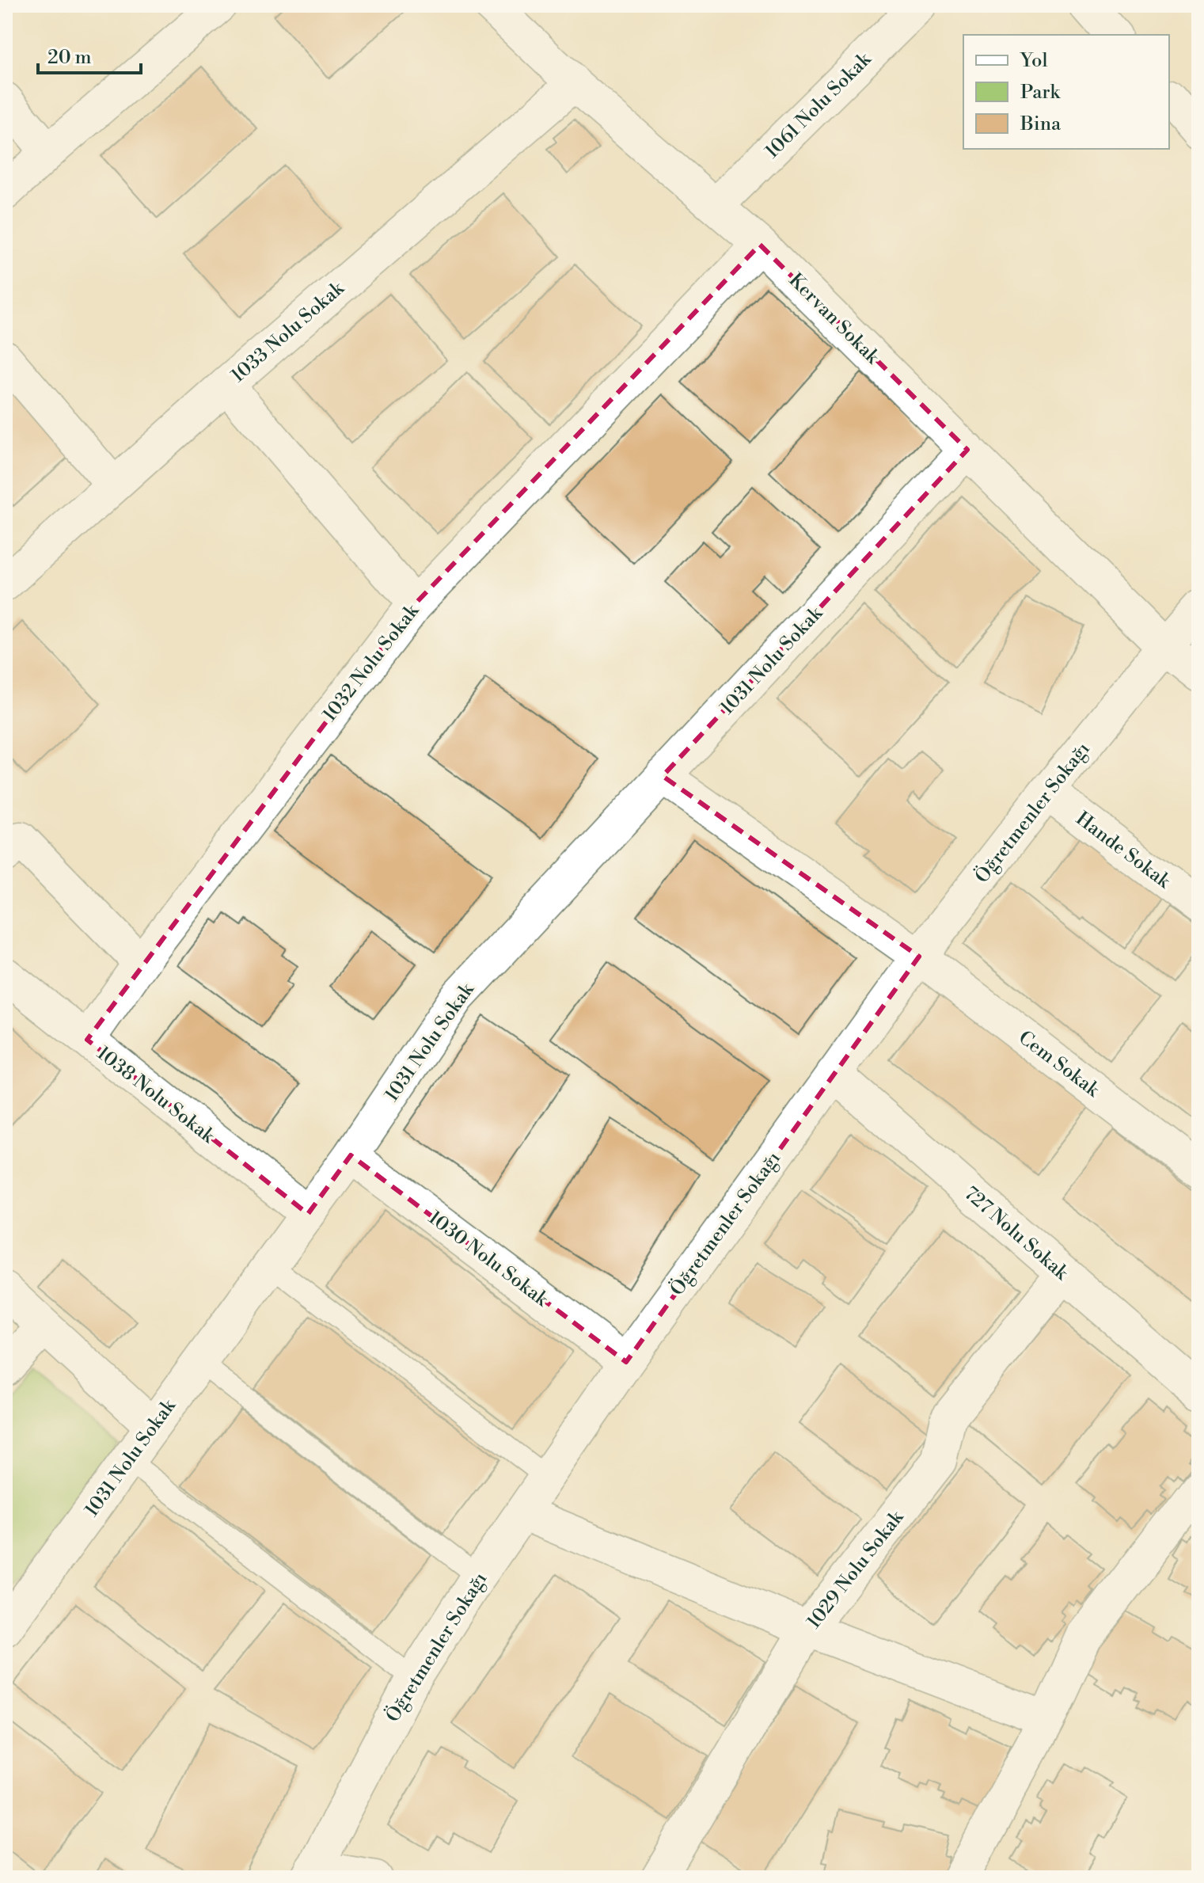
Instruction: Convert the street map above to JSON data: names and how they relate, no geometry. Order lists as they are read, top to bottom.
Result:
{
  "streets": {
    "street": [
      "1061 Nolu Sokak",
      "Kervan Sokak",
      "1033 Nolu Sokak",
      "1031 Nolu Sokak",
      "1032 Nolu Sokak",
      "Öğretmenler Sokağı",
      "Hande Sokak",
      "Cem Sokak",
      "1038 Nolu Sokak",
      "727 Nolu Sokak",
      "1030 Nolu Sokak",
      "1029 Nolu Sokak"
    ]
  },
  "crossings": [
    ["1061 Nolu Sokak", "Kervan Sokak"],
    ["Kervan Sokak", "1033 Nolu Sokak"],
    ["Kervan Sokak", "1031 Nolu Sokak"],
    ["Kervan Sokak", "1032 Nolu Sokak"],
    ["Kervan Sokak", "Öğretmenler Sokağı"],
    ["1031 Nolu Sokak", "Cem Sokak"],
    ["1031 Nolu Sokak", "1038 Nolu Sokak"],
    ["1031 Nolu Sokak", "1030 Nolu Sokak"],
    ["1032 Nolu Sokak", "1038 Nolu Sokak"],
    ["Öğretmenler Sokağı", "Hande Sokak"],
    ["Öğretmenler Sokağı", "Cem Sokak"],
    ["Öğretmenler Sokağı", "727 Nolu Sokak"],
    ["Öğretmenler Sokağı", "1030 Nolu Sokak"],
    ["727 Nolu Sokak", "1029 Nolu Sokak"]
  ],
  "legend": ["Yol", "Park", "Bina"],
  "scale_bar": "20 m"
}
